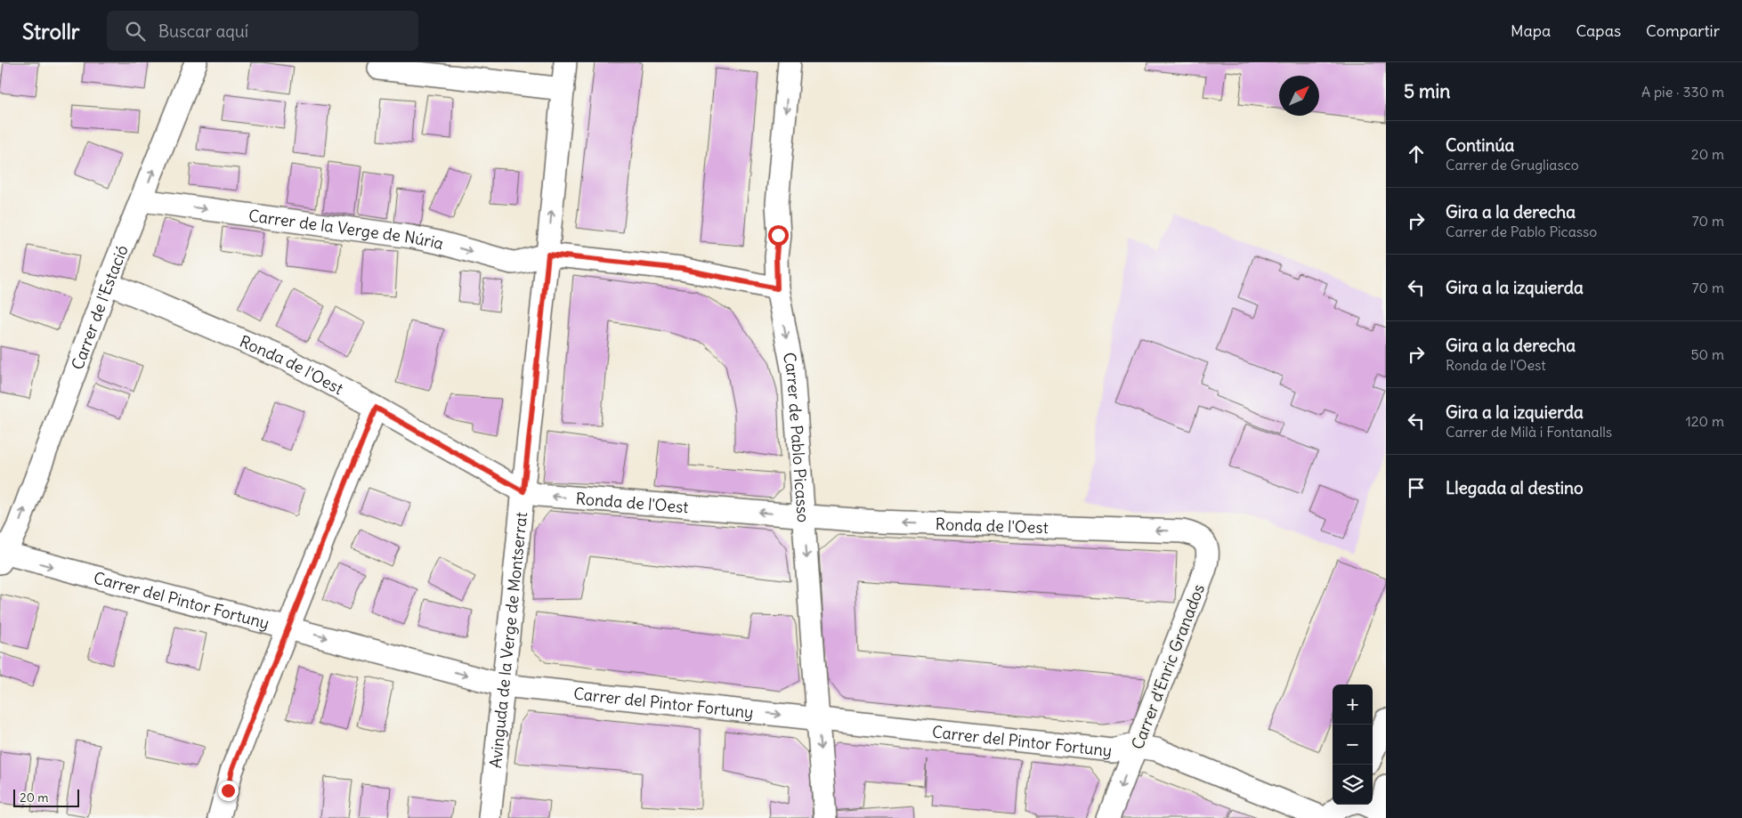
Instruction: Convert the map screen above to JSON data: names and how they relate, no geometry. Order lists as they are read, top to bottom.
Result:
{
  "streets": {
    "street": [
      "Carrer de la Verge de Núria",
      "Carrer de l'Estació",
      "Ronda de l'Oest",
      "Carrer de Pablo Picasso",
      "Carrer del Pintor Fortuny",
      "Avinguda de la Verge de Montserrat",
      "Carrer d'Enric Granados"
    ]
  },
  "crossings": [
    ["Carrer de la Verge de Núria", "Carrer de l'Estació"],
    ["Carrer de la Verge de Núria", "Avinguda de la Verge de Montserrat"],
    ["Carrer de l'Estació", "Ronda de l'Oest"],
    ["Carrer de l'Estació", "Carrer del Pintor Fortuny"],
    ["Ronda de l'Oest", "Carrer de Pablo Picasso"],
    ["Ronda de l'Oest", "Avinguda de la Verge de Montserrat"],
    ["Ronda de l'Oest", "Carrer d'Enric Granados"],
    ["Carrer de Pablo Picasso", "Carrer del Pintor Fortuny"],
    ["Carrer del Pintor Fortuny", "Avinguda de la Verge de Montserrat"],
    ["Carrer del Pintor Fortuny", "Carrer d'Enric Granados"]
  ],
  "one_way": [
    "Carrer de l'Estació",
    "Ronda de l'Oest",
    "Carrer de Pablo Picasso",
    "Carrer del Pintor Fortuny"
  ],
  "scale_bar": "20 m",
  "north": "top right",
  "page": {
    "header": "Strollr",
    "search": "Buscar aquí",
    "nav": ["Mapa", "Capas", "Compartir"],
    "heading": ["5 min", "A pie · 330 m"],
    "list": [
      ["Continúa", "Carrer de Grugliasco", "20 m"],
      ["Gira a la derecha", "Carrer de Pablo Picasso", "70 m"],
      ["Gira a la izquierda", "70 m"],
      ["Gira a la derecha", "Ronda de l'Oest", "50 m"],
      ["Gira a la izquierda", "Carrer de Milà i Fontanalls", "120 m"],
      "Llegada al destino"
    ],
    "map_buttons": ["+", "−"],
    "scale": "20 m"
  }
}
